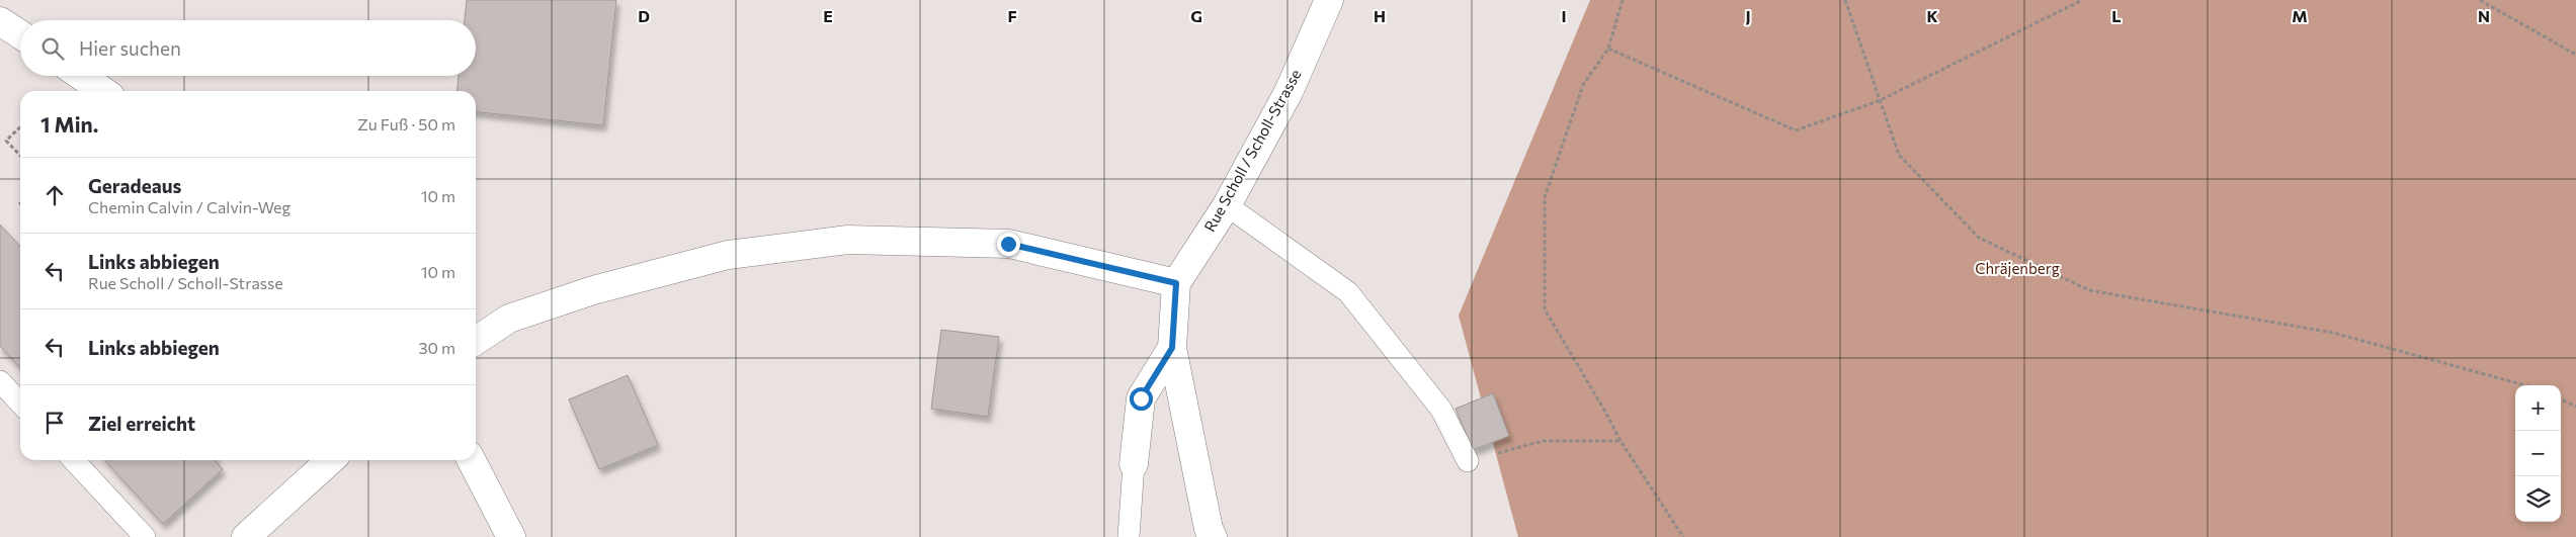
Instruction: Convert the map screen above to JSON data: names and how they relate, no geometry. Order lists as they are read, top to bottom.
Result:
{
  "streets": {
    "street": ["Rue Scholl / Scholl-Strasse"]
  },
  "parks": ["Chräjenberg"],
  "page": {
    "search": "Hier suchen",
    "heading": ["1 Min.", "Zu Fuß · 50 m"],
    "list": [
      ["Geradeaus", "Chemin Calvin / Calvin-Weg", "10 m"],
      ["Links abbiegen", "Rue Scholl / Scholl-Strasse", "10 m"],
      ["Links abbiegen", "30 m"],
      "Ziel erreicht"
    ],
    "map_buttons": ["+", "−"]
  },
  "grid": {
    "columns": [
      "D",
      "E",
      "F",
      "G",
      "H",
      "I",
      "J",
      "K",
      "L",
      "M",
      "N"
    ]
  }
}
